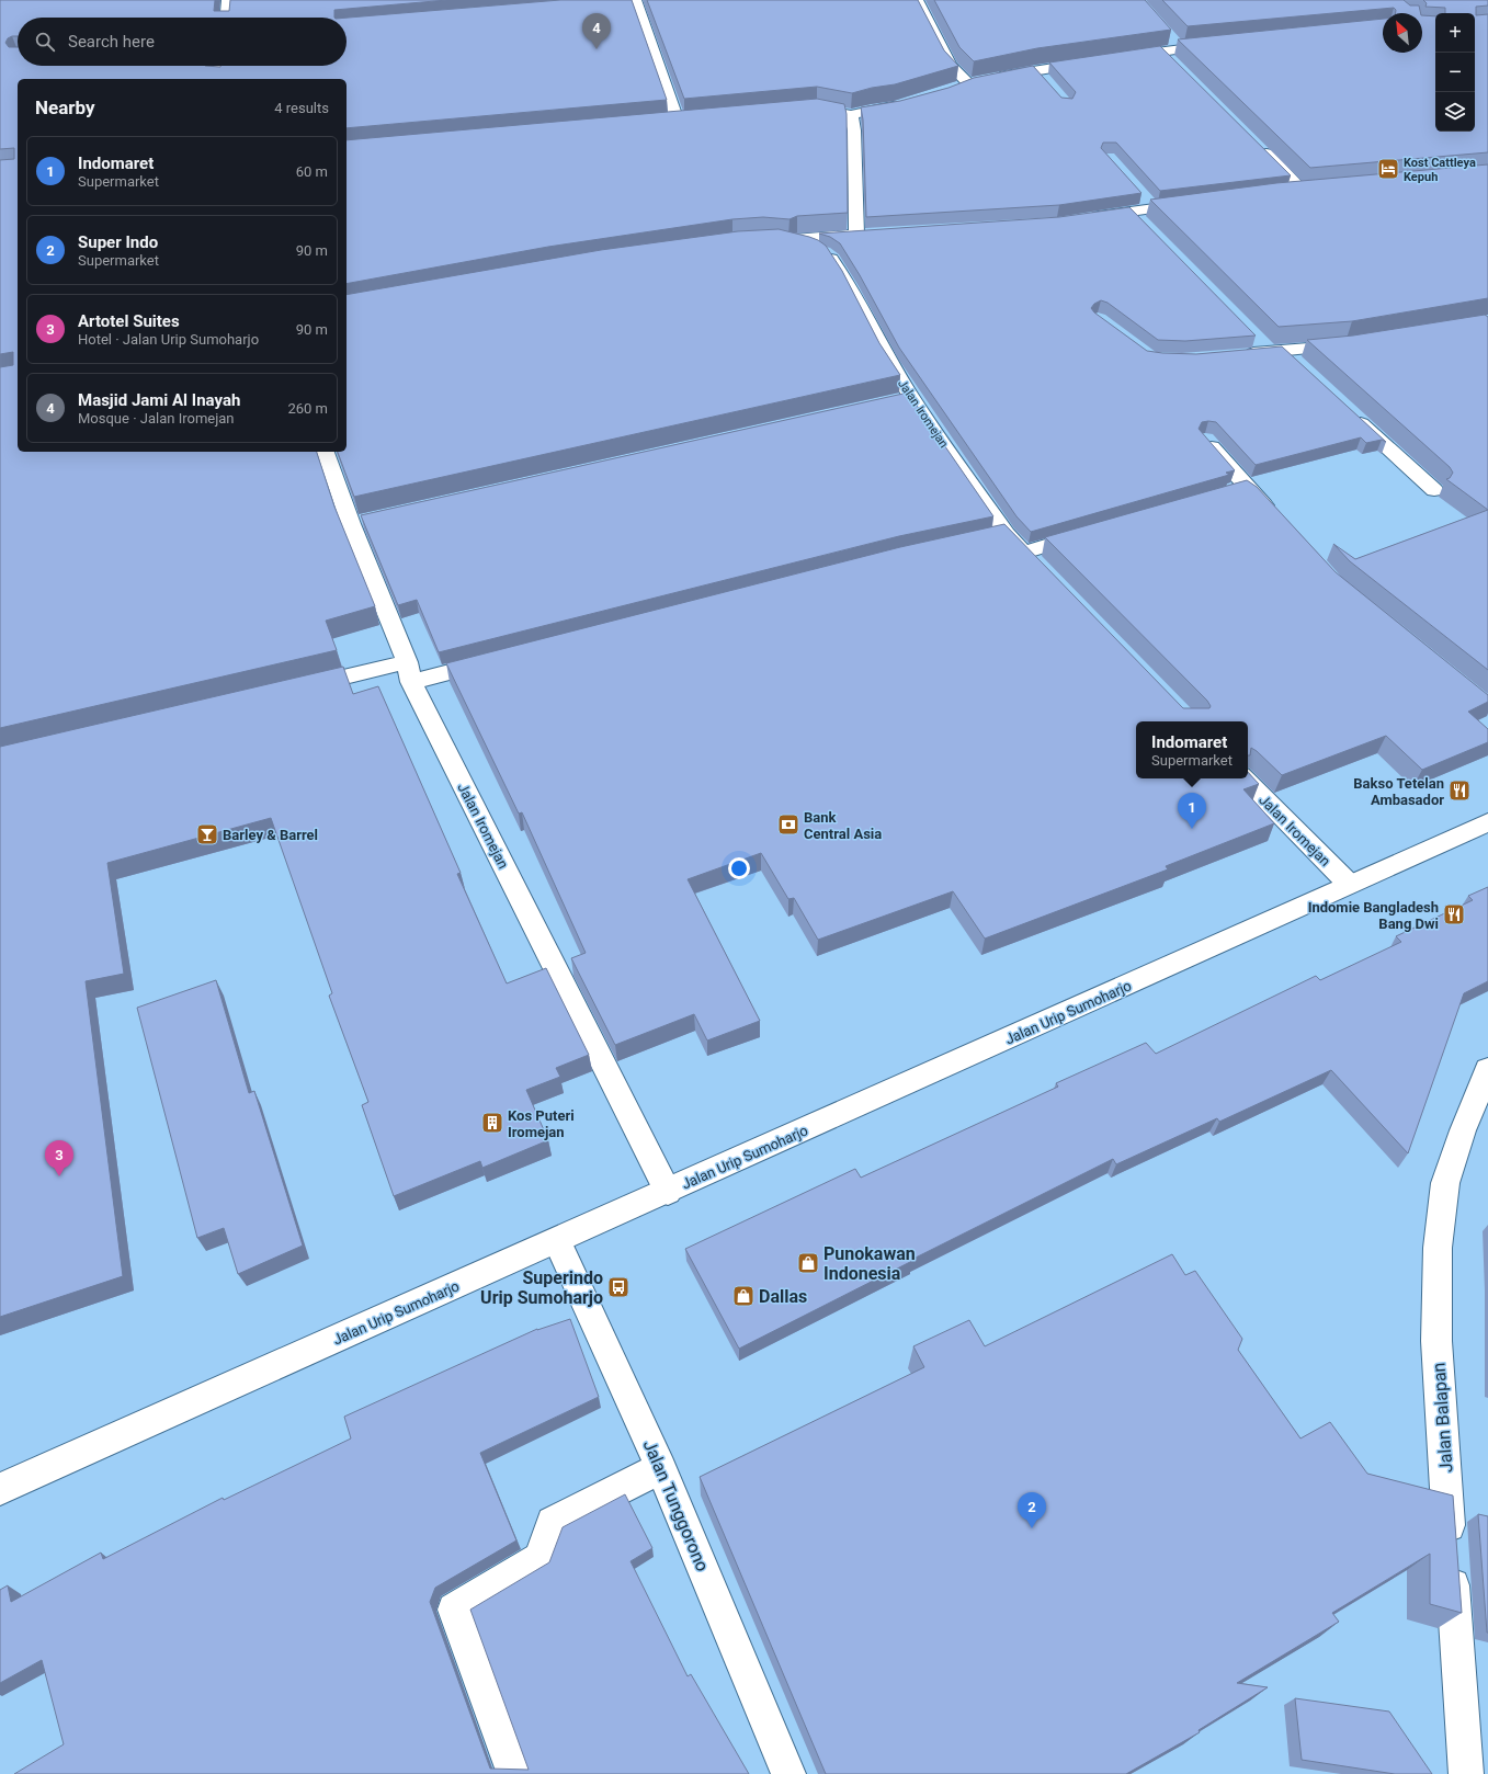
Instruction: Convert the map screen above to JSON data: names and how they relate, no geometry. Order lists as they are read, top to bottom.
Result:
{
  "streets": {
    "street": [
      "Jalan Iromejan",
      "Jalan Urip Sumoharjo",
      "Jalan Balapan",
      "Jalan Tunggorono"
    ]
  },
  "crossings": [
    ["Jalan Iromejan", "Jalan Urip Sumoharjo"],
    ["Jalan Urip Sumoharjo", "Jalan Tunggorono"]
  ],
  "places": {
    "hotel": ["Kost Cattleya Kepuh"],
    "restaurant": ["Bakso Tetelan Ambasador", "Indomie Bangladesh Bang Dwi"],
    "bank": ["Bank Central Asia"],
    "bar": ["Barley & Barrel"],
    "building": ["Kos Puteri Iromejan"],
    "shop": ["Punokawan Indonesia", "Dallas"],
    "bus stop": ["Superindo Urip Sumoharjo"]
  },
  "north": "top left",
  "page": {
    "map_buttons": ["+", "−"],
    "pins": [
      "4",
      "1",
      "3",
      "2"
    ],
    "search": "Search here",
    "heading": ["Nearby", "4 results"],
    "list": [
      {
        "mark": "1",
        "name": "Indomaret",
        "note": "Supermarket",
        "value": "60 m"
      },
      {
        "mark": "2",
        "name": "Super Indo",
        "note": "Supermarket",
        "value": "90 m"
      },
      {
        "mark": "3",
        "name": "Artotel Suites",
        "note": "Hotel · Jalan Urip Sumoharjo",
        "value": "90 m"
      },
      {
        "mark": "4",
        "name": "Masjid Jami Al Inayah",
        "note": "Mosque · Jalan Iromejan",
        "value": "260 m"
      }
    ],
    "popup": ["Indomaret", "Supermarket"]
  }
}
